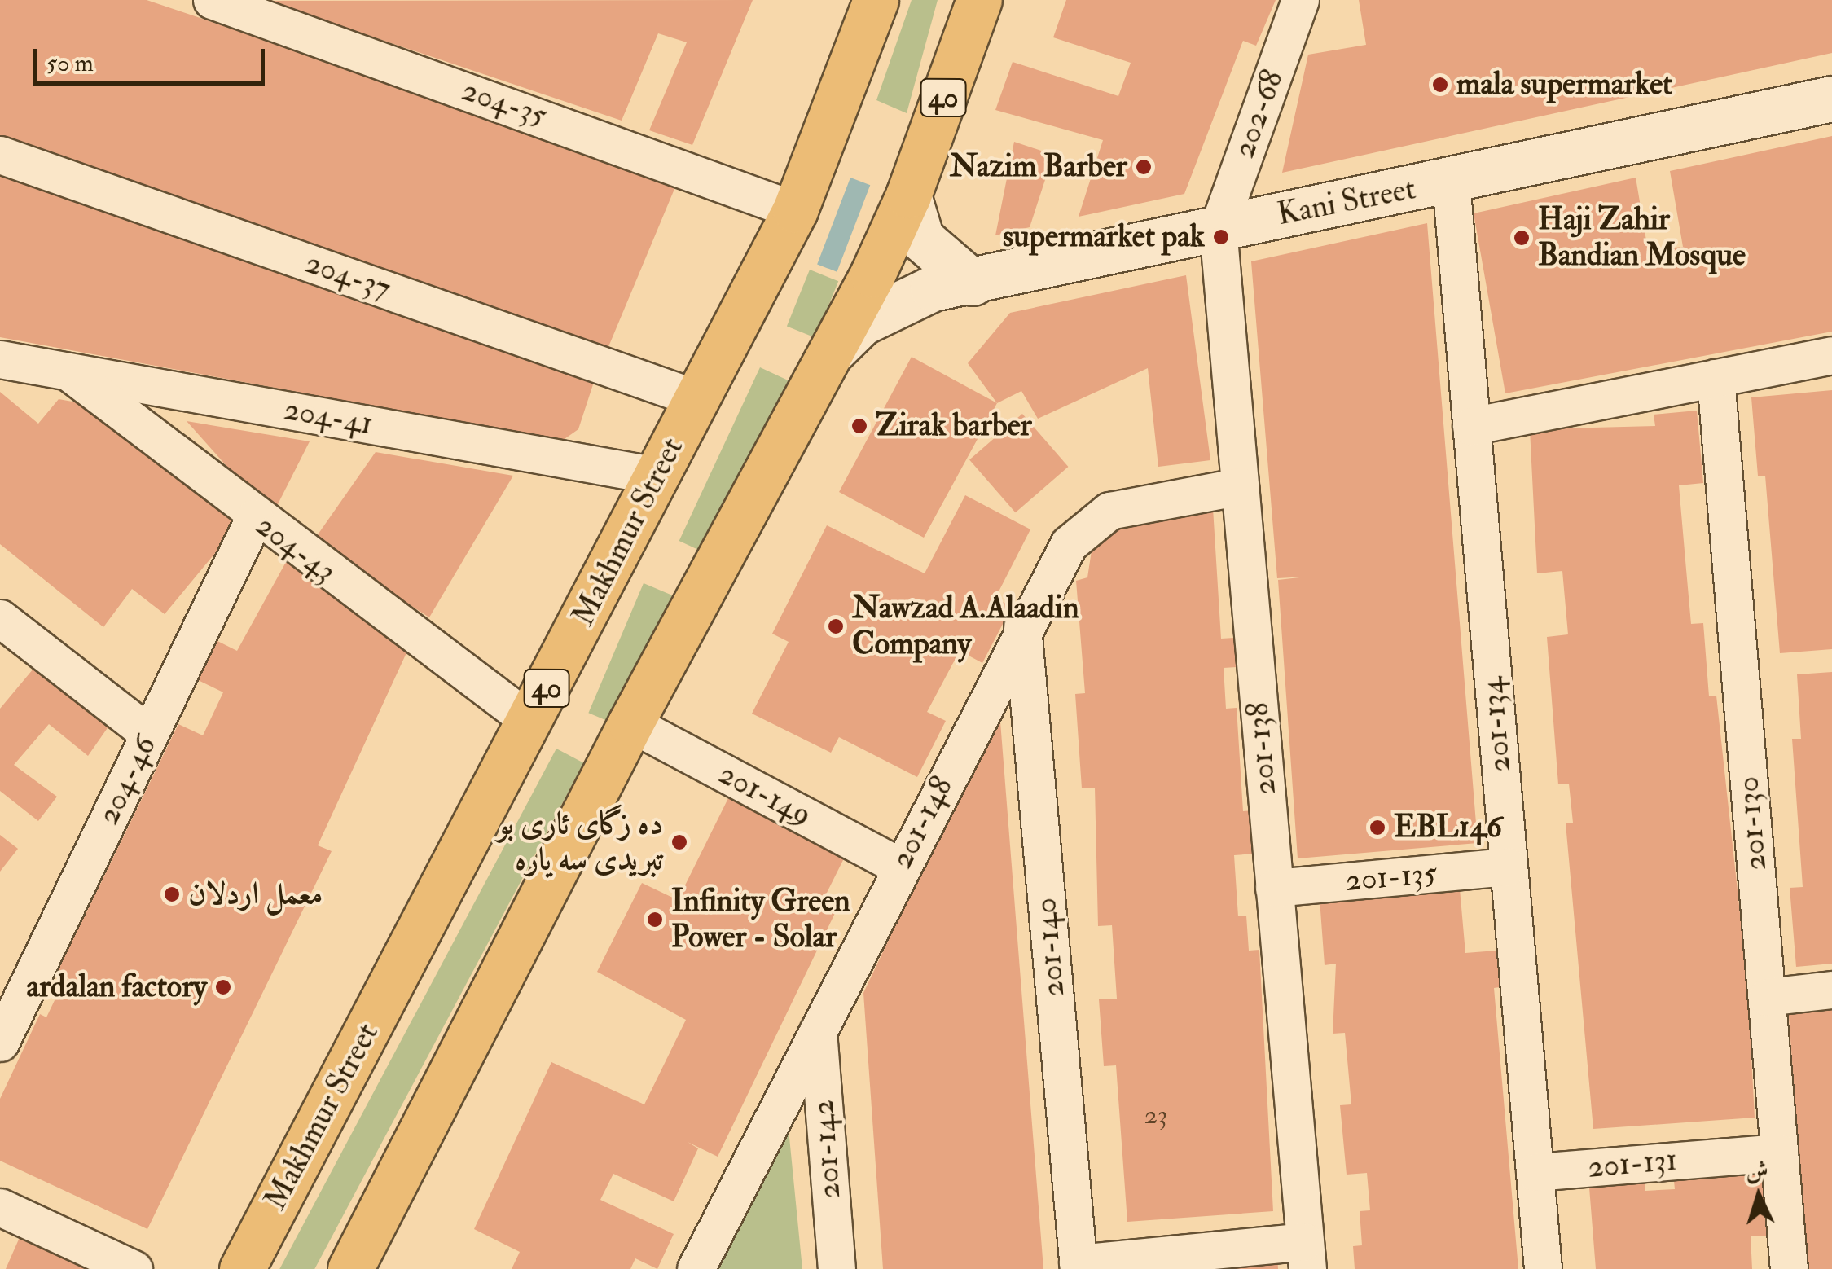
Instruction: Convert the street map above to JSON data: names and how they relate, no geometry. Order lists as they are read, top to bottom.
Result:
{
  "streets": {
    "highway": ["40", "Makhmur Street"],
    "street": [
      "204-35",
      "202-68",
      "Kani Street",
      "204-37",
      "204-41",
      "204-43",
      "201-134",
      "201-138",
      "204-46",
      "201-149",
      "201-148",
      "201-130",
      "201-135",
      "201-140",
      "201-142",
      "201-131"
    ]
  },
  "crossings": [
    ["40", "Kani Street"],
    ["40", "201-149"],
    ["204-35", "Makhmur Street"],
    ["202-68", "Kani Street"],
    ["202-68", "201-138"],
    ["Kani Street", "201-134"],
    ["Kani Street", "201-138"],
    ["204-37", "Makhmur Street"],
    ["204-41", "Makhmur Street"],
    ["204-41", "204-43"],
    ["Makhmur Street", "204-43"],
    ["204-43", "204-46"],
    ["201-134", "201-135"],
    ["201-134", "201-131"],
    ["201-138", "201-148"],
    ["201-138", "201-135"],
    ["201-149", "201-148"],
    ["201-148", "201-140"],
    ["201-148", "201-142"],
    ["201-130", "201-131"]
  ],
  "places": [
    "mala supermarket",
    "Nazim Barber",
    "supermarket pak",
    "Haji Zahir Bandian Mosque",
    "Zirak barber",
    "Nawzad A.Alaadin Company",
    "EBL146",
    "ده زگاى ئاری بو تبریدی سە یارە",
    "معمل اردلان",
    "Infinity Green Power - Solar",
    "ardalan factory"
  ],
  "house_numbers": ["23"],
  "scale_bar": "50 m",
  "north": "top"
}
